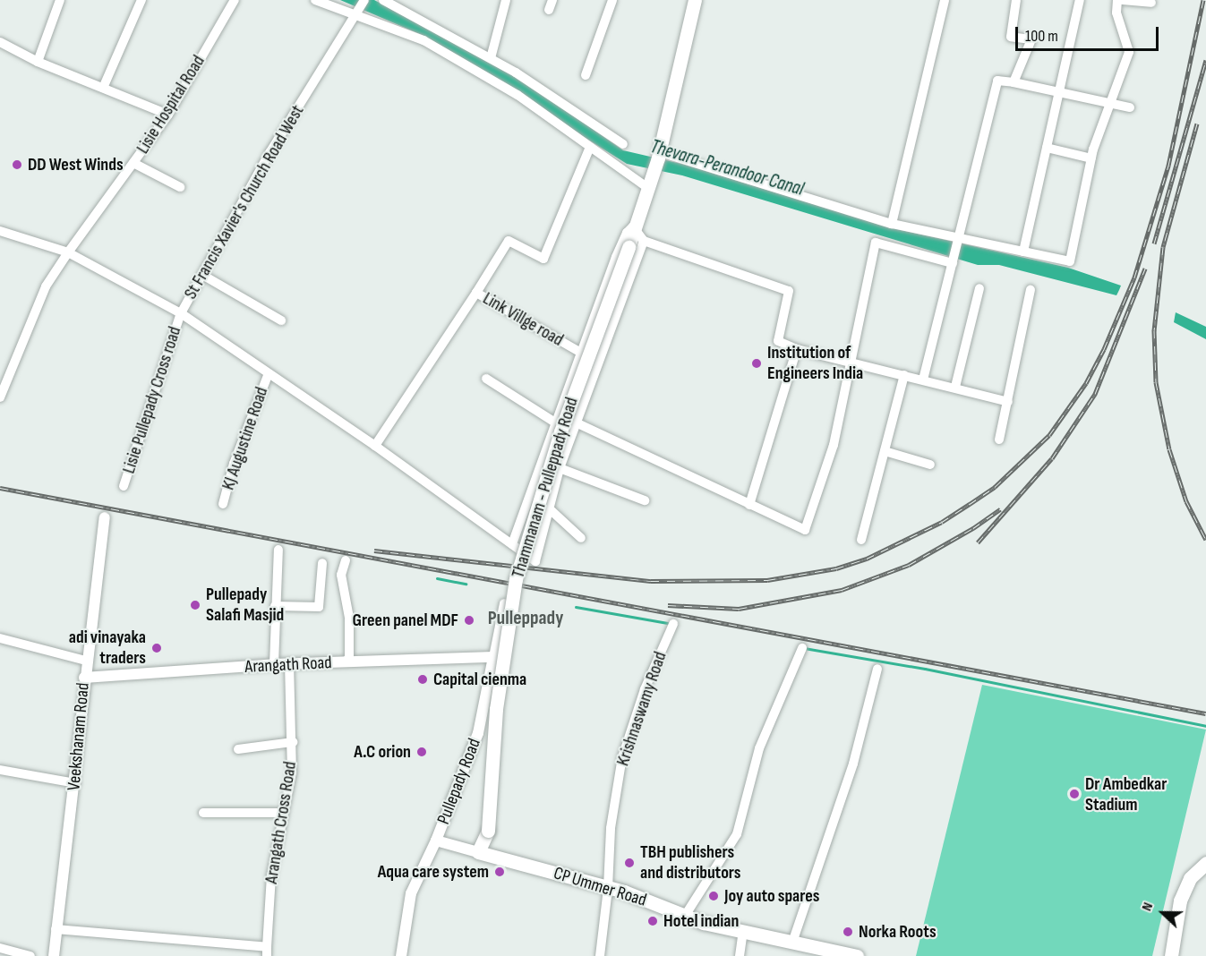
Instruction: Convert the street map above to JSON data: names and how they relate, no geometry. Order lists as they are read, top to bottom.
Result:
{
  "streets": {
    "main road": ["Thammanam - Pulleppady Road", "CP Ummer Road"],
    "street": [
      "Lisie Hospital Road",
      "St Francis Xavier's Church Road West",
      "Link Villge road",
      "Lisie Pullepady Cross road",
      "KJ Augustine Road",
      "Arangath Road",
      "Krishnaswamy Road",
      "Veekshanam Road",
      "Pullepady Road",
      "Arangath Cross Road"
    ]
  },
  "crossings": [
    ["Lisie Hospital Road", "St Francis Xavier's Church Road West"],
    ["St Francis Xavier's Church Road West", "Lisie Pullepady Cross road"],
    ["Link Villge road", "Thammanam - Pulleppady Road"],
    ["Arangath Road", "Veekshanam Road"],
    ["Arangath Road", "Pullepady Road"],
    ["Arangath Road", "Arangath Cross Road"],
    ["Krishnaswamy Road", "CP Ummer Road"],
    ["Pullepady Road", "CP Ummer Road"]
  ],
  "districts": ["Pulleppady"],
  "water": ["Thevara-Perandoor Canal"],
  "places": [
    "DD West Winds",
    "Institution of Engineers India",
    "Pullepady Salafi Masjid",
    "Green panel MDF",
    "adi vinayaka traders",
    "Capital cienma",
    "A.C orion",
    "Dr Ambedkar Stadium",
    "TBH publishers and distributors",
    "Aqua care system",
    "Joy auto spares",
    "Hotel indian",
    "Norka Roots"
  ],
  "scale_bar": "100 m",
  "north": "left"
}
